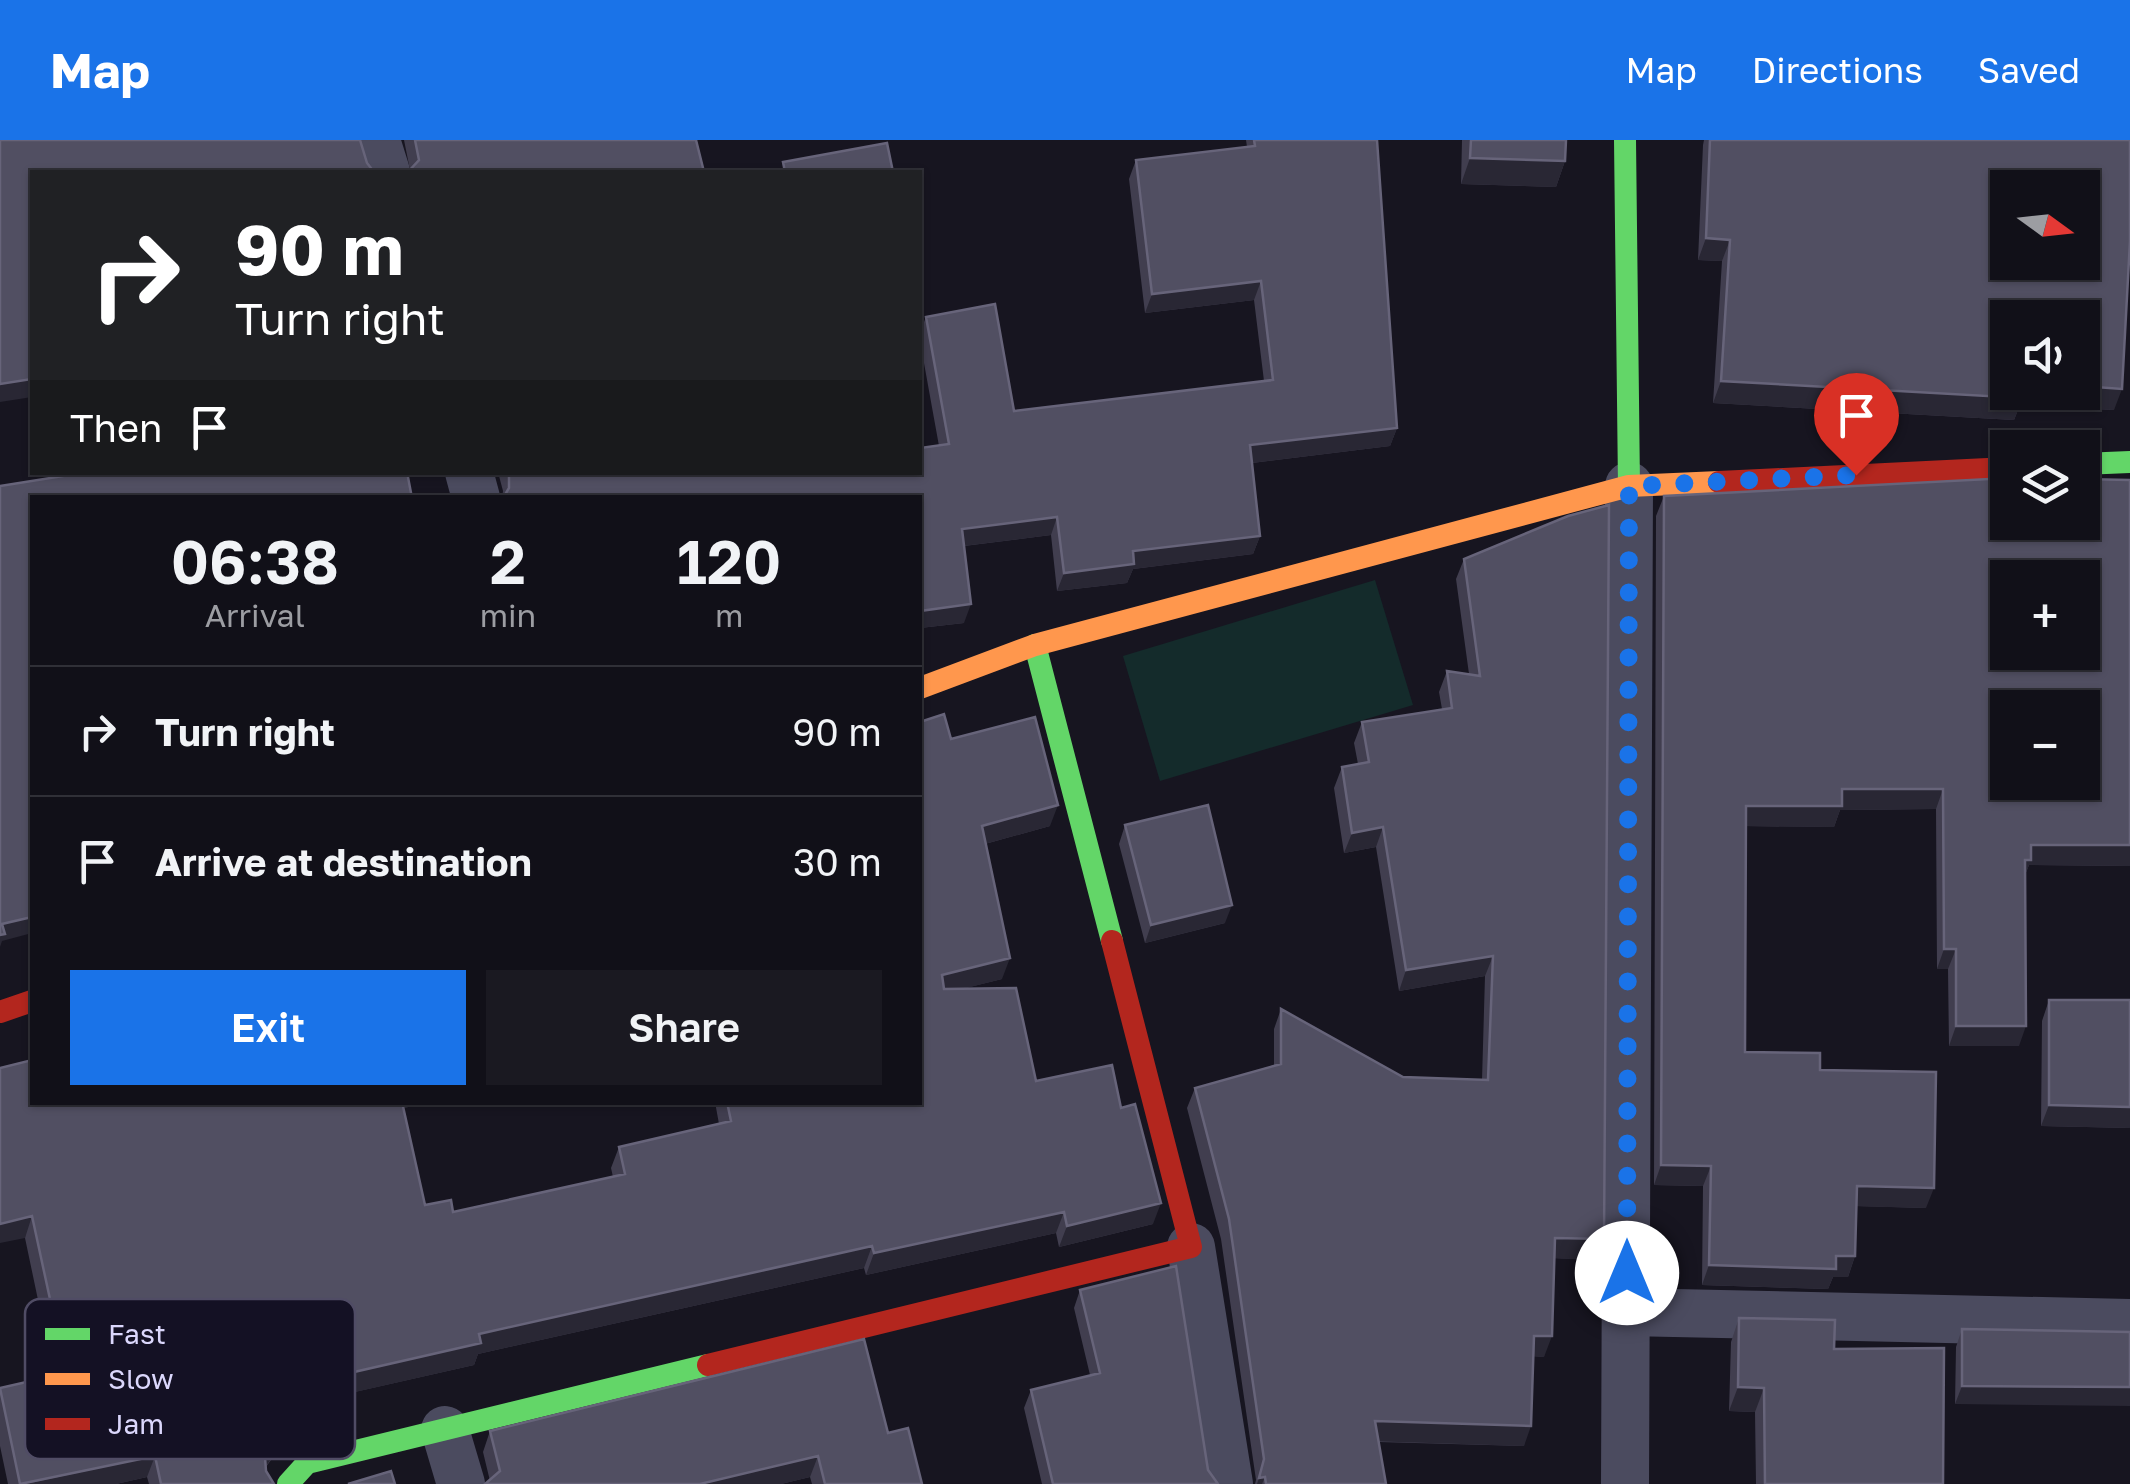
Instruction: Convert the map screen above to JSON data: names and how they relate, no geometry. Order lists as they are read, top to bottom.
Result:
{
  "legend": ["Fast", "Slow", "Jam"],
  "north": "right",
  "page": {
    "header": "Map",
    "nav": ["Map", "Directions", "Saved"],
    "map_buttons": ["+", "−"],
    "turn": ["90 m", "Turn right"],
    "then": "Then",
    "eta": [
      "06:38",
      "Arrival",
      "2",
      "min",
      "120",
      "m"
    ],
    "list": [
      {
        "name": "Turn right",
        "value": "90 m"
      },
      {
        "name": "Arrive at destination",
        "value": "30 m"
      }
    ],
    "buttons": ["Exit", "Share"]
  }
}
